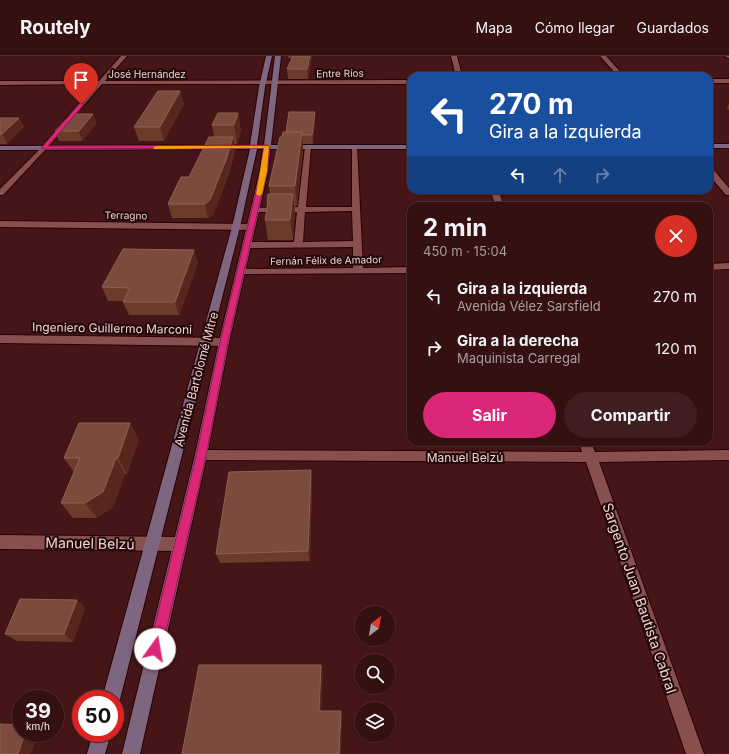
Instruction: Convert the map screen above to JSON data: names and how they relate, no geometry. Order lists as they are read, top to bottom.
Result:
{
  "streets": {
    "main road": ["Avenida Bartolomé Mitre"],
    "street": [
      "Entre Ríos",
      "José Hernández",
      "Terragno",
      "Fernán Félix de Amador",
      "Ingeniero Guillermo Marconi",
      "Manuel Belzú",
      "Sargento Juan Bautista Cabral"
    ]
  },
  "crossings": [
    ["Entre Ríos", "José Hernández"],
    ["Entre Ríos", "Avenida Bartolomé Mitre"],
    ["José Hernández", "Avenida Bartolomé Mitre"],
    ["Terragno", "Avenida Bartolomé Mitre"],
    ["Fernán Félix de Amador", "Avenida Bartolomé Mitre"],
    ["Ingeniero Guillermo Marconi", "Avenida Bartolomé Mitre"],
    ["Avenida Bartolomé Mitre", "Manuel Belzú"],
    ["Manuel Belzú", "Sargento Juan Bautista Cabral"]
  ],
  "north": "top right",
  "page": {
    "header": "Routely",
    "nav": ["Mapa", "Cómo llegar", "Guardados"],
    "turn": ["270 m", "Gira a la izquierda"],
    "heading": ["2 min", "450 m · 15:04"],
    "list": [
      {
        "name": "Gira a la izquierda",
        "note": "Avenida Vélez Sarsfield",
        "value": "270 m"
      },
      {
        "name": "Gira a la derecha",
        "note": "Maquinista Carregal",
        "value": "120 m"
      }
    ],
    "buttons": ["Salir", "Compartir"],
    "speed": "39 km/h",
    "limit": "50"
  }
}
